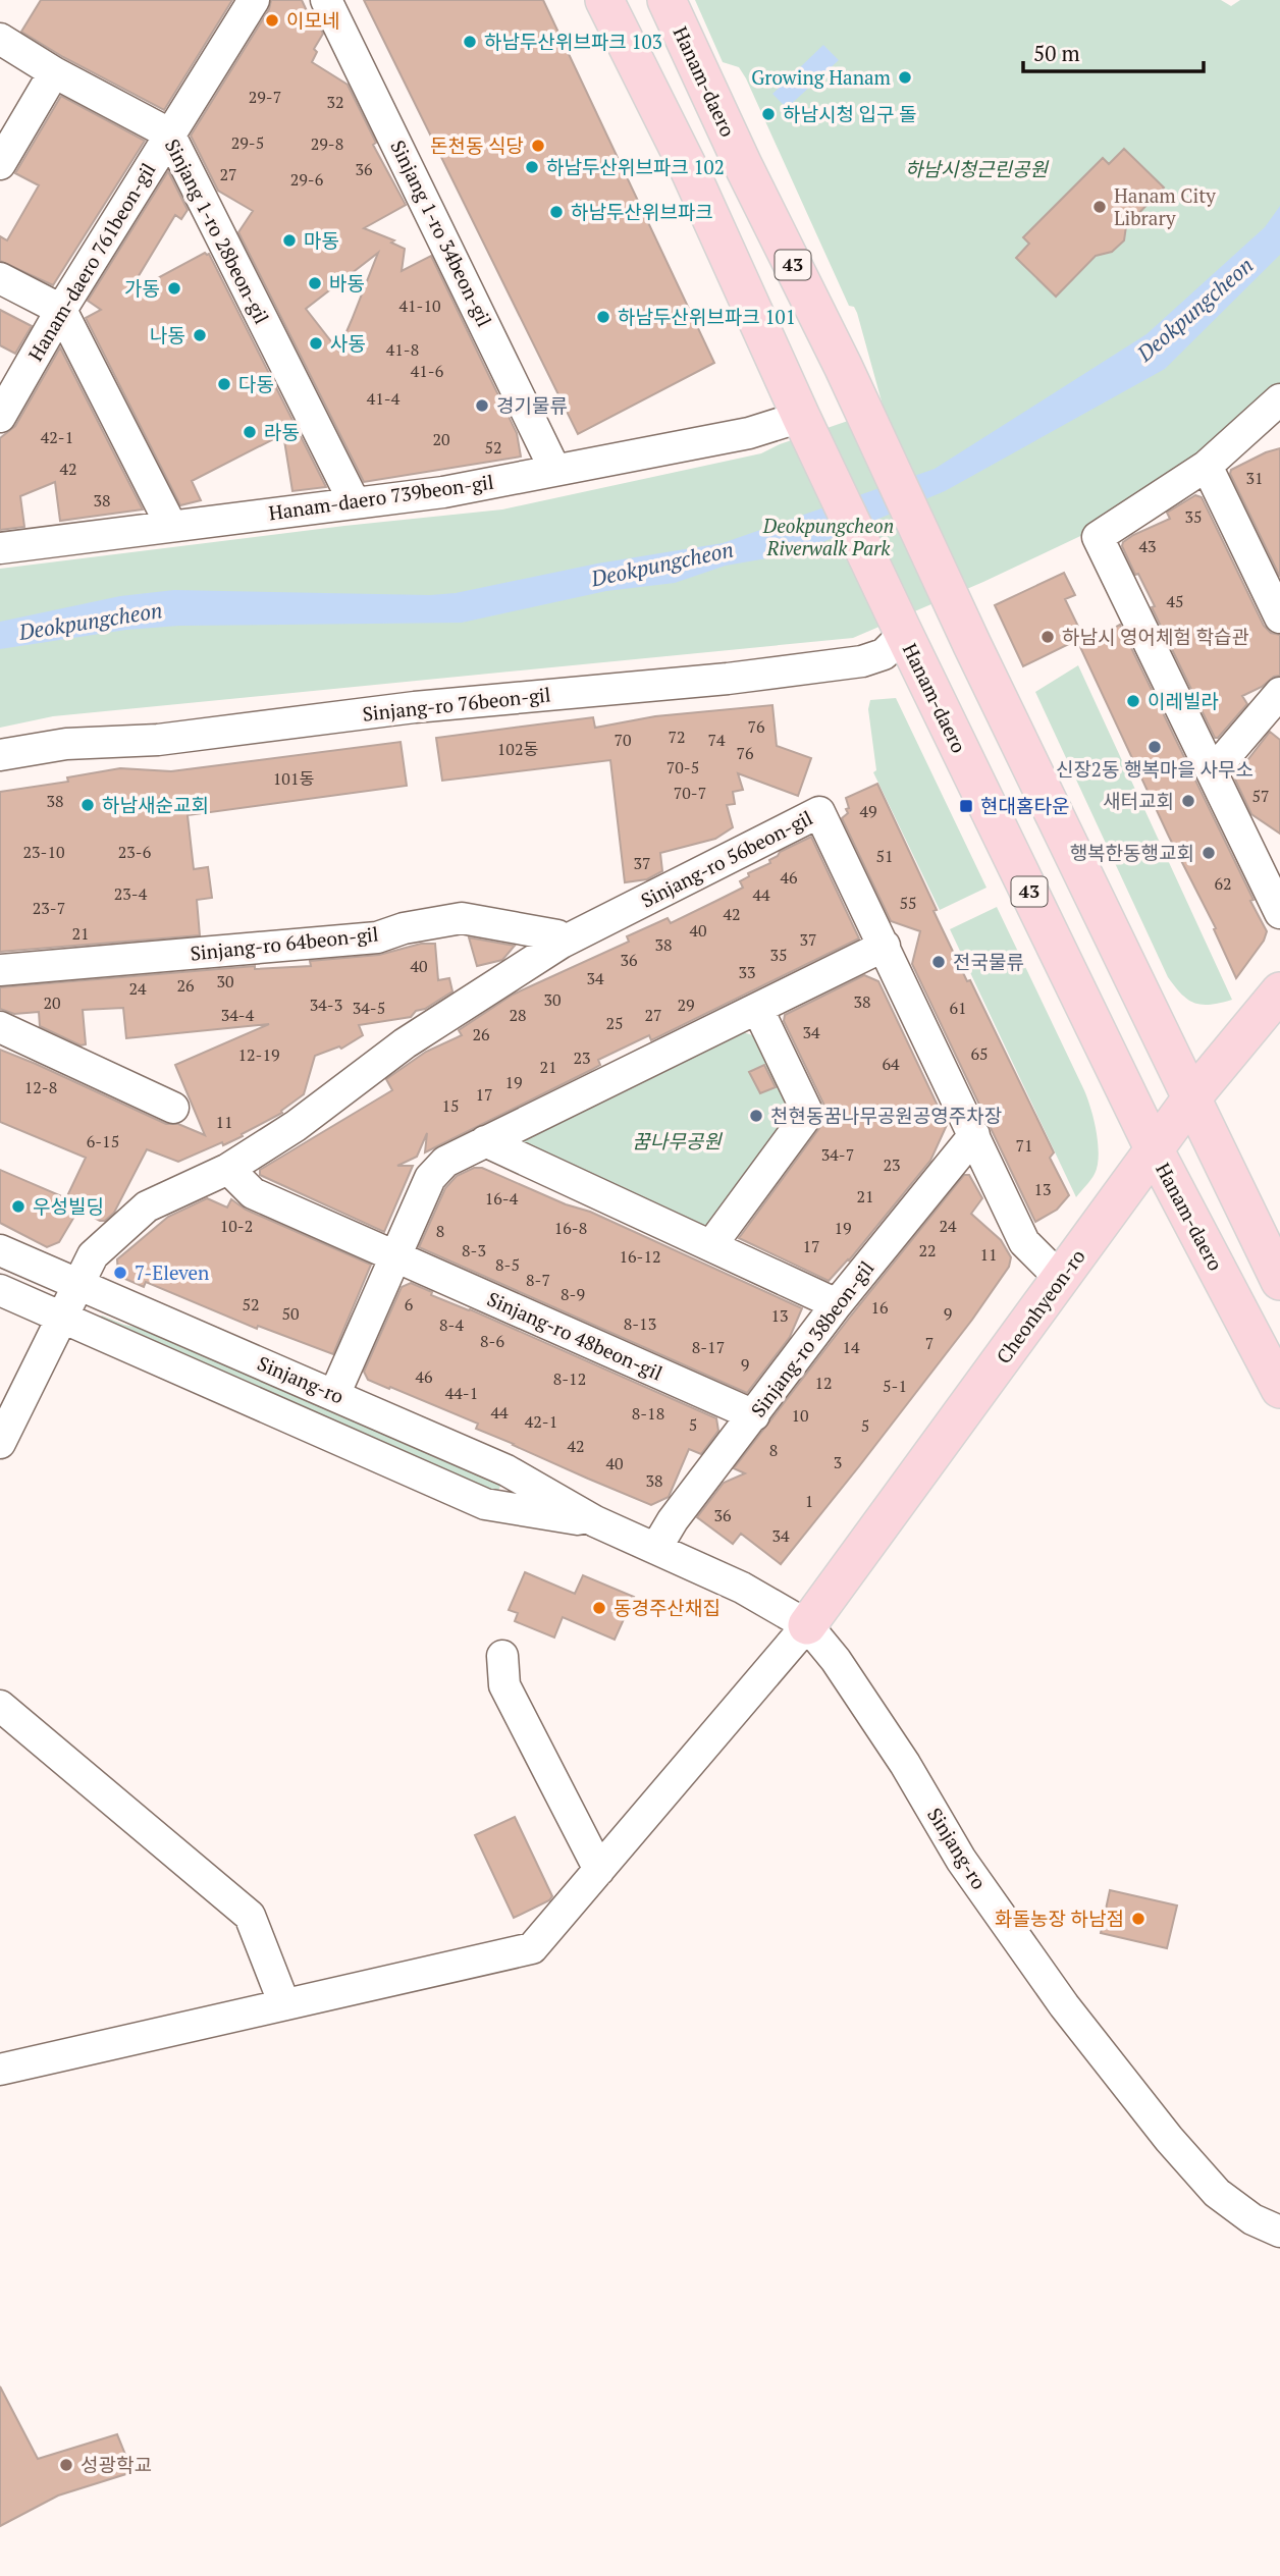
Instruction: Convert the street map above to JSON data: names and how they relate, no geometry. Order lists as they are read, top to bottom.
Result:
{
  "streets": {
    "main road": ["Hanam-daero", "43", "Cheonhyeon-ro"],
    "street": [
      "Sinjang 1-ro 28beon-gil",
      "Sinjang 1-ro 34beon-gil",
      "Hanam-daero 761beon-gil",
      "Hanam-daero 739beon-gil",
      "Sinjang-ro 76beon-gil",
      "Sinjang-ro 56beon-gil",
      "Sinjang-ro 64beon-gil",
      "Sinjang-ro 48beon-gil",
      "Sinjang-ro 38beon-gil",
      "Sinjang-ro"
    ]
  },
  "crossings": [
    ["Hanam-daero", "Hanam-daero 739beon-gil"],
    ["Hanam-daero", "Sinjang-ro 76beon-gil"],
    ["Hanam-daero", "Cheonhyeon-ro"],
    ["Sinjang 1-ro 28beon-gil", "Hanam-daero 761beon-gil"],
    ["Sinjang 1-ro 28beon-gil", "Hanam-daero 739beon-gil"],
    ["Sinjang 1-ro 34beon-gil", "Hanam-daero 739beon-gil"],
    ["Sinjang-ro 56beon-gil", "Sinjang-ro 64beon-gil"],
    ["Sinjang-ro 56beon-gil", "Cheonhyeon-ro"],
    ["Sinjang-ro 56beon-gil", "Sinjang-ro 38beon-gil"],
    ["Sinjang-ro 56beon-gil", "Sinjang-ro"],
    ["Cheonhyeon-ro", "Sinjang-ro"],
    ["Sinjang-ro 48beon-gil", "Sinjang-ro 38beon-gil"],
    ["Sinjang-ro 38beon-gil", "Sinjang-ro"]
  ],
  "water": ["Deokpungcheon"],
  "parks": ["하남시청근린공원", "Deokpungcheon Riverwalk Park", "꿈나무공원"],
  "places": {
    "other": [
      "이모네",
      "하남두산위브파크 103",
      "Growing Hanam",
      "하남시청 입구 돌",
      "돈천동 식당",
      "하남두산위브파크 102",
      "Hanam City Library",
      "하남두산위브파크",
      "마동",
      "바동",
      "가동",
      "하남두산위브파크 101",
      "나동",
      "사동",
      "다동",
      "경기물류",
      "라동",
      "하남시 영어체험 학습관",
      "이레빌라",
      "신장2동 행복마을 사무소",
      "새터교회",
      "하남새순교회",
      "행복한동행교회",
      "전국물류",
      "천현동꿈나무공원공영주차장",
      "우성빌딩",
      "7-Eleven",
      "동경주산채집",
      "화돌농장 하남점",
      "성광학교"
    ],
    "transit": ["현대홈타운"]
  },
  "house_numbers": [
    "29-7",
    "32",
    "29-5",
    "29-8",
    "36",
    "27",
    "29-6",
    "41-10",
    "41-8",
    "41-6",
    "41-4",
    "42-1",
    "20",
    "52",
    "42",
    "31",
    "38",
    "35",
    "43",
    "45",
    "76",
    "72",
    "70",
    "74",
    "102동",
    "76",
    "70-5",
    "101동",
    "70-7",
    "57",
    "38",
    "49",
    "23-10",
    "23-6",
    "51",
    "37",
    "46",
    "62",
    "23-4",
    "44",
    "55",
    "23-7",
    "42",
    "40",
    "21",
    "37",
    "38",
    "35",
    "36",
    "40",
    "33",
    "34",
    "30",
    "26",
    "24",
    "30",
    "38",
    "20",
    "34-3",
    "29",
    "34-5",
    "61",
    "34-4",
    "28",
    "27",
    "25",
    "34",
    "26",
    "65",
    "12-19",
    "23",
    "64",
    "21",
    "19",
    "12-8",
    "17",
    "15",
    "11",
    "6-15",
    "71",
    "34-7",
    "23",
    "13",
    "21",
    "16-4",
    "10-2",
    "24",
    "16-8",
    "19",
    "8",
    "17",
    "8-3",
    "22",
    "11",
    "16-12",
    "8-5",
    "8-7",
    "8-9",
    "52",
    "6",
    "16",
    "50",
    "9",
    "13",
    "8-13",
    "8-4",
    "8-6",
    "7",
    "8-17",
    "14",
    "9",
    "46",
    "8-12",
    "12",
    "5-1",
    "44-1",
    "44",
    "8-18",
    "10",
    "42-1",
    "5",
    "5",
    "42",
    "8",
    "3",
    "40",
    "38",
    "1",
    "36",
    "34"
  ],
  "scale_bar": "50 m"
}
